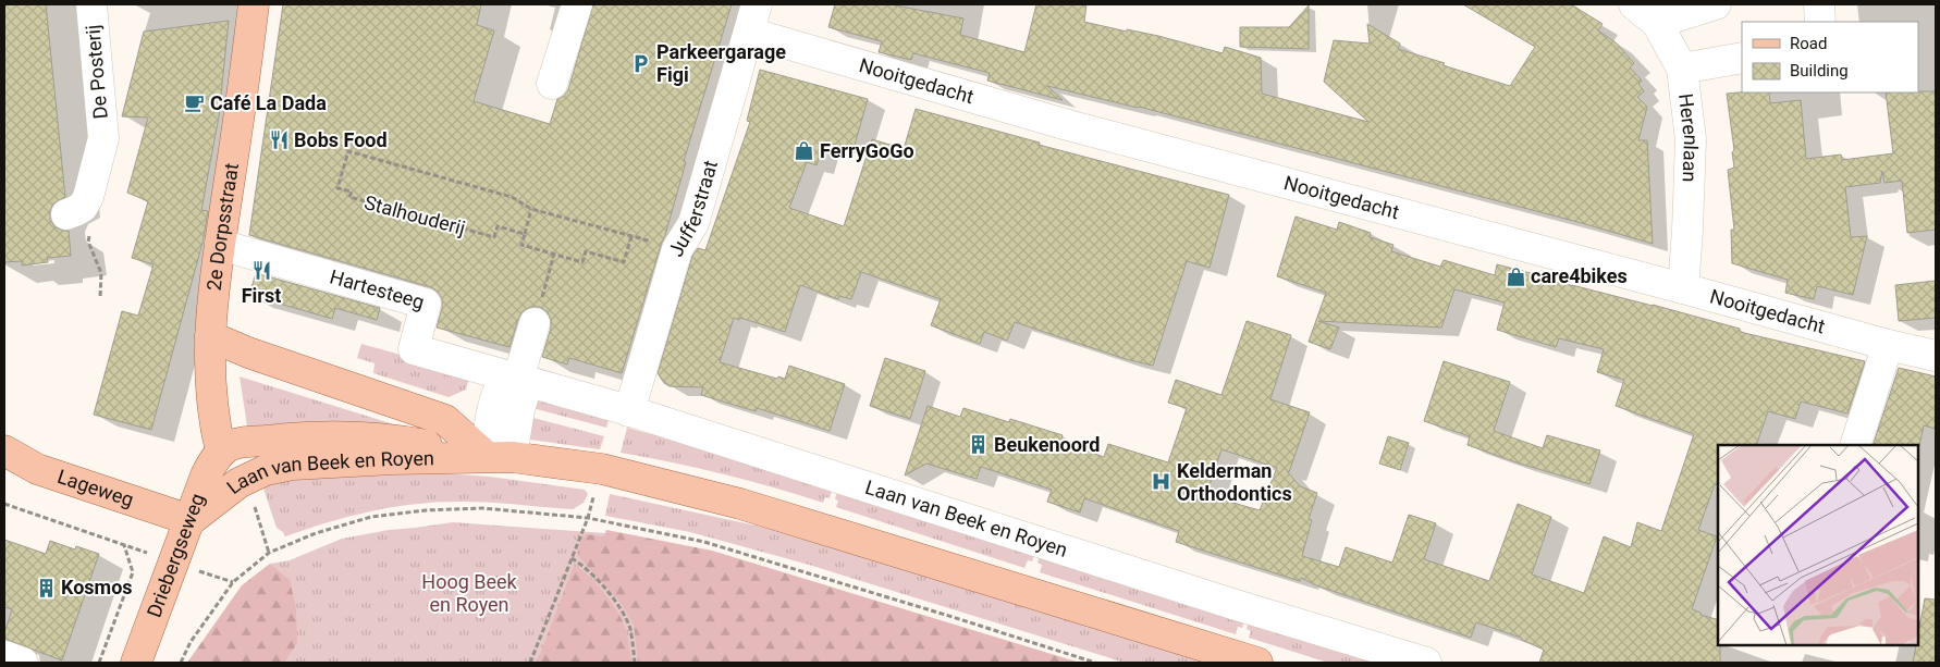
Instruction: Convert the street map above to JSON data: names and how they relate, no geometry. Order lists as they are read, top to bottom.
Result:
{
  "streets": {
    "main road": [
      "2e Dorpsstraat",
      "Laan van Beek en Royen",
      "Lageweg",
      "Driebergseweg"
    ],
    "street": [
      "De Posterij",
      "Nooitgedacht",
      "Herenlaan",
      "Jufferstraat",
      "Hartesteeg"
    ],
    "path": ["Stalhouderij"]
  },
  "crossings": [
    ["Nooitgedacht", "Herenlaan"],
    ["Nooitgedacht", "Jufferstraat"],
    ["Jufferstraat", "Laan van Beek en Royen"],
    ["2e Dorpsstraat", "Hartesteeg"],
    ["2e Dorpsstraat", "Laan van Beek en Royen"],
    ["2e Dorpsstraat", "Driebergseweg"],
    ["Hartesteeg", "Laan van Beek en Royen"],
    ["Laan van Beek en Royen", "Lageweg"],
    ["Laan van Beek en Royen", "Driebergseweg"],
    ["Lageweg", "Driebergseweg"]
  ],
  "parks": ["Hoog Beek en Royen"],
  "places": {
    "parking": ["Parkeergarage Figi"],
    "cafe": ["Café La Dada"],
    "restaurant": ["Bobs Food", "First"],
    "shop": ["FerryGoGo", "care4bikes"],
    "building": ["Beukenoord", "Kosmos"],
    "hospital": ["Kelderman Orthodontics"]
  },
  "legend": ["Road", "Building"]
}
